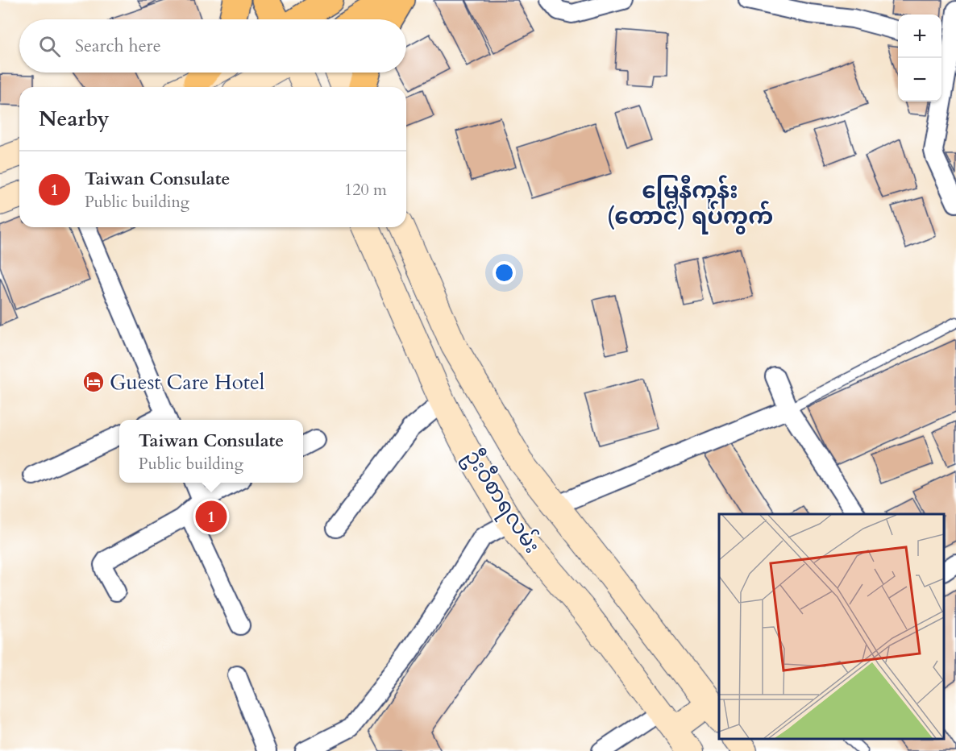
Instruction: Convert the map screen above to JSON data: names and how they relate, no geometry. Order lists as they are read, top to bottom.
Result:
{
  "streets": {
    "main road": ["ဦးဝီစာရလမ်း"]
  },
  "districts": ["မြေနီကုန်း (တောင်) ရပ်ကွက်"],
  "places": {
    "hotel": ["Guest Care Hotel"]
  },
  "page": {
    "map_buttons": ["+", "−"],
    "search": "Search here",
    "heading": "Nearby",
    "list": [
      {
        "mark": "1",
        "name": "Taiwan Consulate",
        "note": "Public building",
        "value": "120 m"
      }
    ],
    "popup": ["Taiwan Consulate", "Public building"],
    "pins": "1"
  }
}
